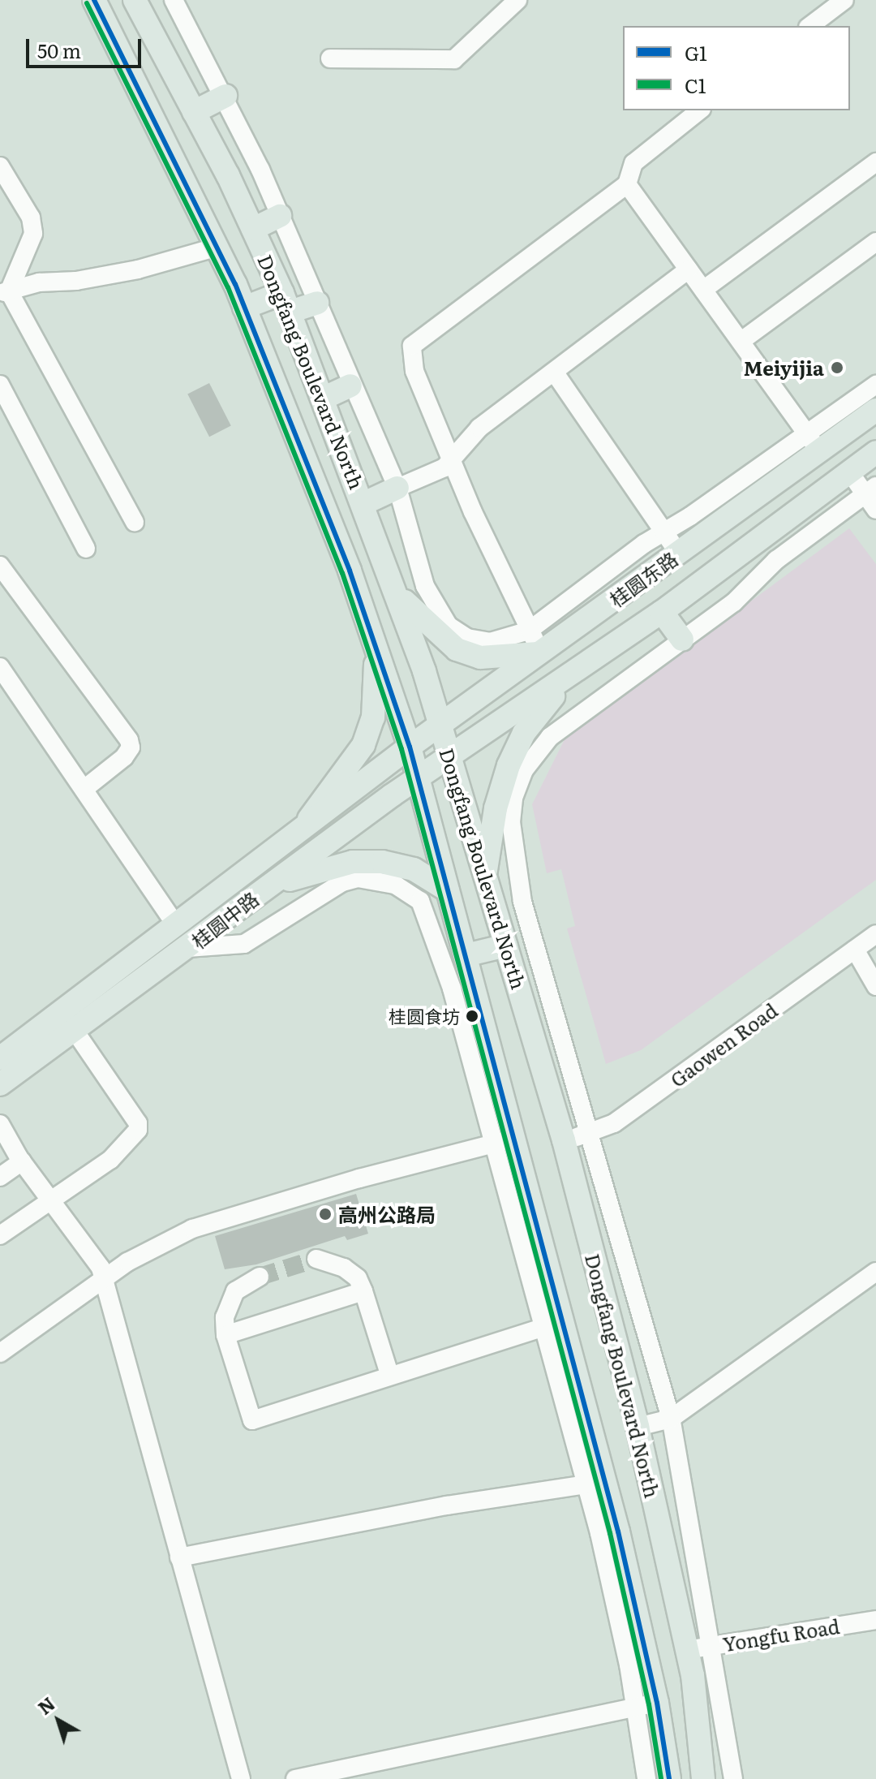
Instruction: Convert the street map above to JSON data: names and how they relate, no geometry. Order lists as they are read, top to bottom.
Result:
{
  "streets": {
    "main road": ["Dongfang Boulevard North", "桂圆东路", "桂圆中路"],
    "street": ["Gaowen Road", "Yongfu Road"]
  },
  "crossings": [
    ["Dongfang Boulevard North", "桂圆东路"],
    ["Dongfang Boulevard North", "桂圆中路"],
    ["Dongfang Boulevard North", "Gaowen Road"],
    ["Dongfang Boulevard North", "Yongfu Road"],
    ["桂圆东路", "桂圆中路"]
  ],
  "places": ["Meiyijia", "桂圆食坊", "高州公路局"],
  "lines": ["transit line G1", "transit line C1"],
  "legend": ["G1", "C1"],
  "scale_bar": "50 m",
  "north": "top left"
}
